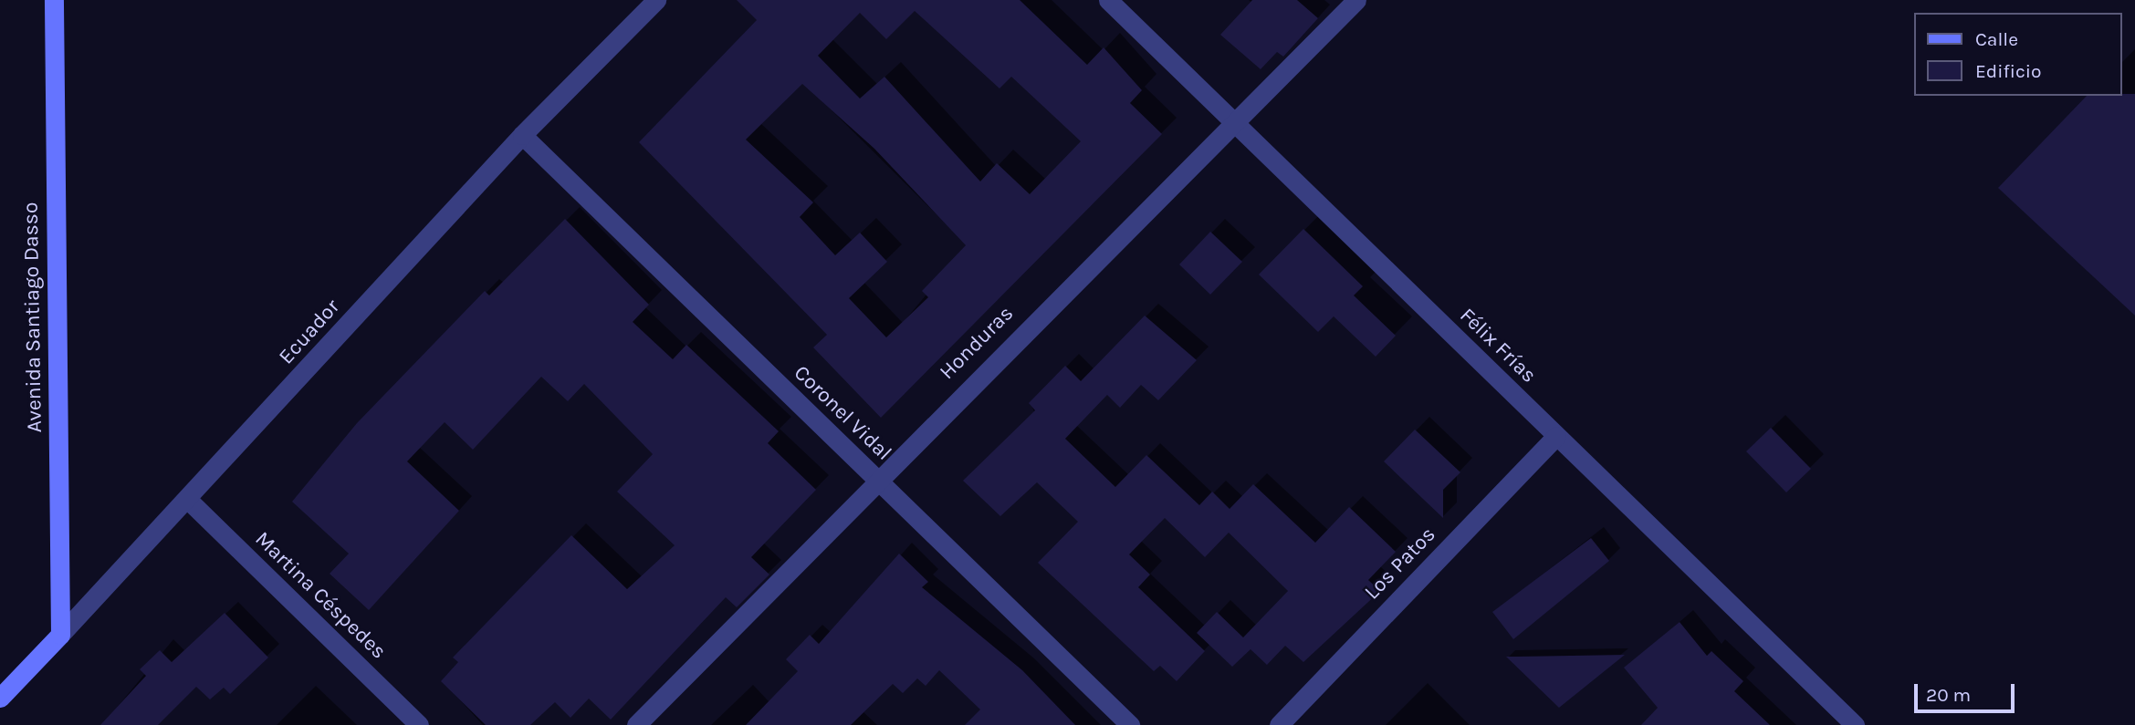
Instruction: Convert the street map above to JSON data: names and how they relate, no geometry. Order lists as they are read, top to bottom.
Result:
{
  "streets": {
    "main road": ["Avenida Santiago Dasso", "Ecuador"],
    "street": [
      "Honduras",
      "Félix Frías",
      "Coronel Vidal",
      "Los Patos",
      "Martina Céspedes"
    ]
  },
  "crossings": [
    ["Avenida Santiago Dasso", "Ecuador"],
    ["Ecuador", "Coronel Vidal"],
    ["Ecuador", "Martina Céspedes"],
    ["Honduras", "Félix Frías"],
    ["Honduras", "Coronel Vidal"],
    ["Félix Frías", "Los Patos"]
  ],
  "legend": ["Calle", "Edificio"],
  "scale_bar": "20 m"
}
